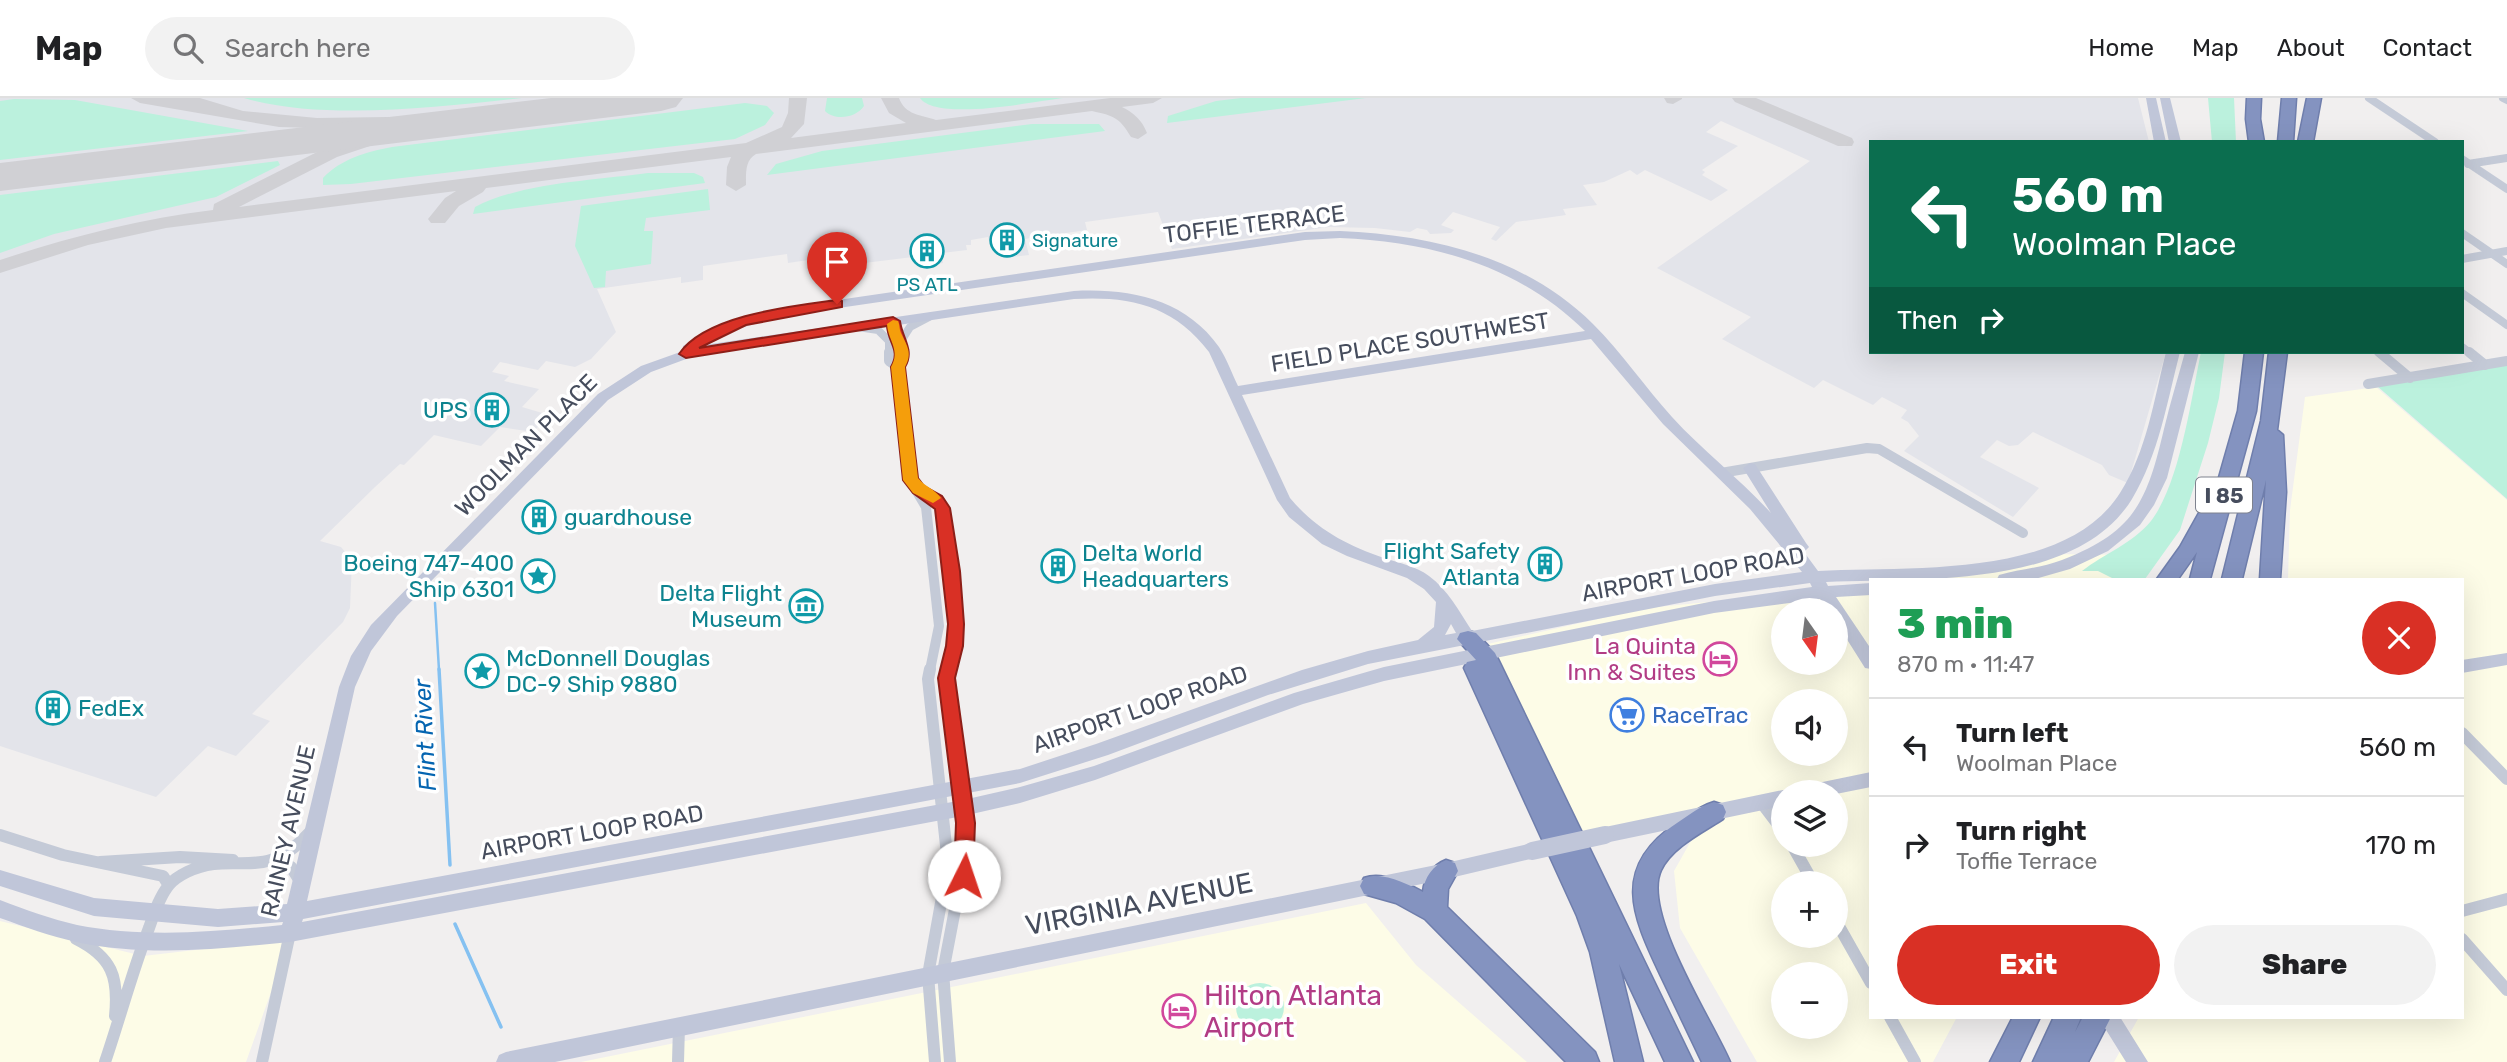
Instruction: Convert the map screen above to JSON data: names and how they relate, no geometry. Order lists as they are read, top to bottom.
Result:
{
  "streets": {
    "highway": ["I 85"],
    "main road": [
      "TOFFIE TERRACE",
      "FIELD PLACE SOUTHWEST",
      "WOOLMAN PLACE",
      "AIRPORT LOOP ROAD",
      "RAINEY AVENUE",
      "VIRGINIA AVENUE"
    ]
  },
  "crossings": [
    ["TOFFIE TERRACE", "FIELD PLACE SOUTHWEST"],
    ["TOFFIE TERRACE", "WOOLMAN PLACE"],
    ["TOFFIE TERRACE", "AIRPORT LOOP ROAD"],
    ["FIELD PLACE SOUTHWEST", "WOOLMAN PLACE"],
    ["WOOLMAN PLACE", "RAINEY AVENUE"],
    ["AIRPORT LOOP ROAD", "RAINEY AVENUE"]
  ],
  "water": ["Flint River"],
  "places": {
    "building": [
      "Signature",
      "PS ATL",
      "UPS",
      "guardhouse",
      "Flight Safety Atlanta",
      "Delta World Headquarters",
      "FedEx"
    ],
    "place": ["Boeing 747-400 Ship 6301", "McDonnell Douglas DC-9 Ship 9880"],
    "museum": ["Delta Flight Museum"],
    "hotel": ["La Quinta Inn & Suites", "Hilton Atlanta Airport"],
    "supermarket": ["RaceTrac"]
  },
  "north": "bottom",
  "page": {
    "header": "Map",
    "search": "Search here",
    "nav": [
      "Home",
      "Map",
      "About",
      "Contact"
    ],
    "turn": ["560 m", "Woolman Place"],
    "then": "Then",
    "heading": ["3 min", "870 m · 11:47"],
    "map_buttons": ["+", "−"],
    "list": [
      {
        "name": "Turn left",
        "note": "Woolman Place",
        "value": "560 m"
      },
      {
        "name": "Turn right",
        "note": "Toffie Terrace",
        "value": "170 m"
      }
    ],
    "buttons": ["Exit", "Share"]
  }
}
